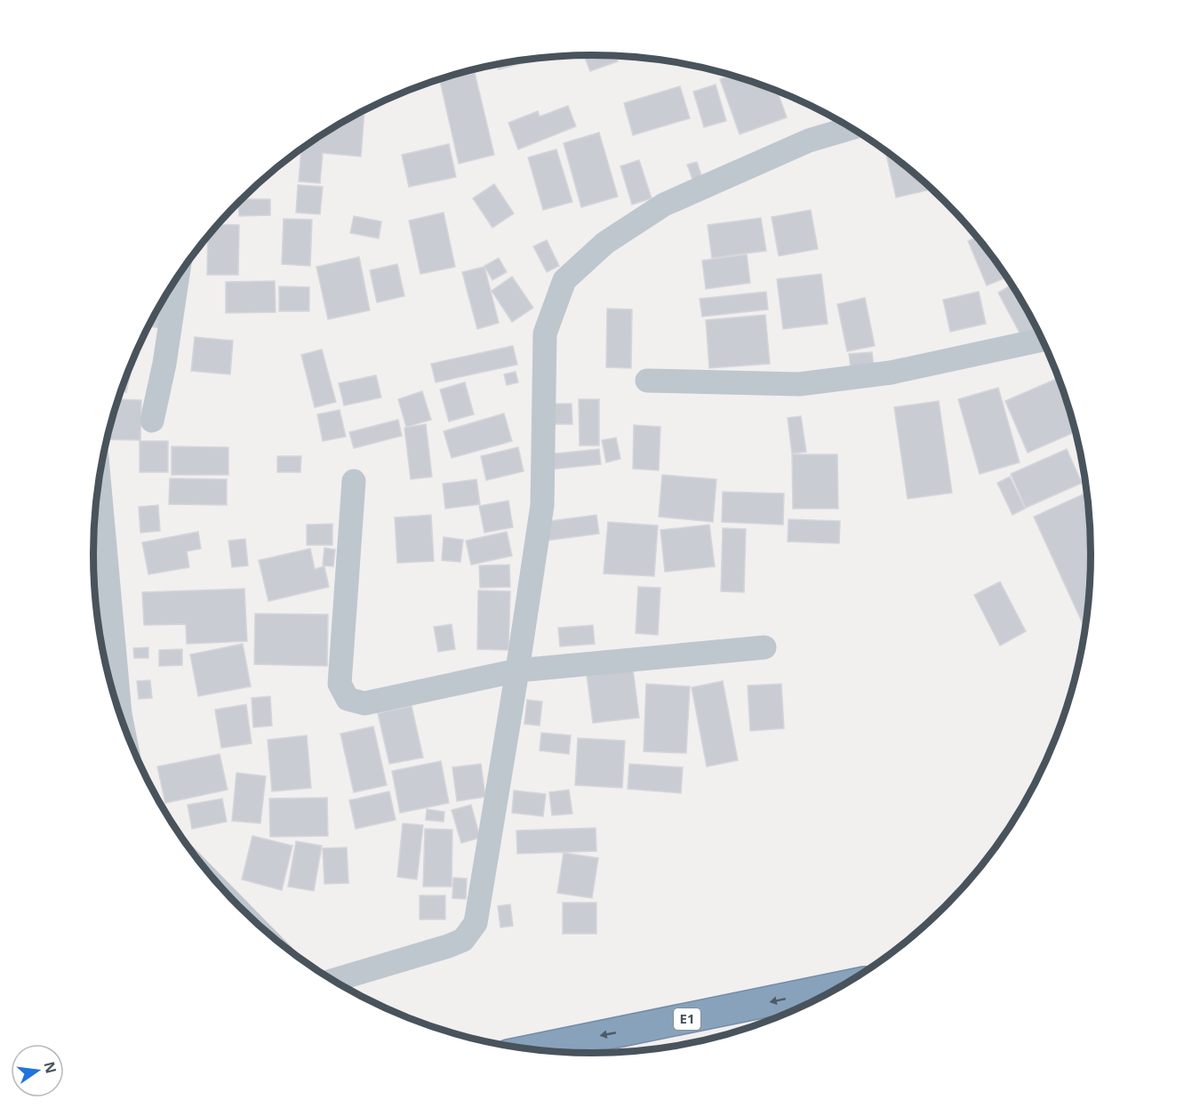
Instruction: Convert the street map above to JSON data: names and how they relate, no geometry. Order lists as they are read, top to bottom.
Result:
{
  "streets": {
    "highway": ["E1"]
  },
  "north": "right"
}
